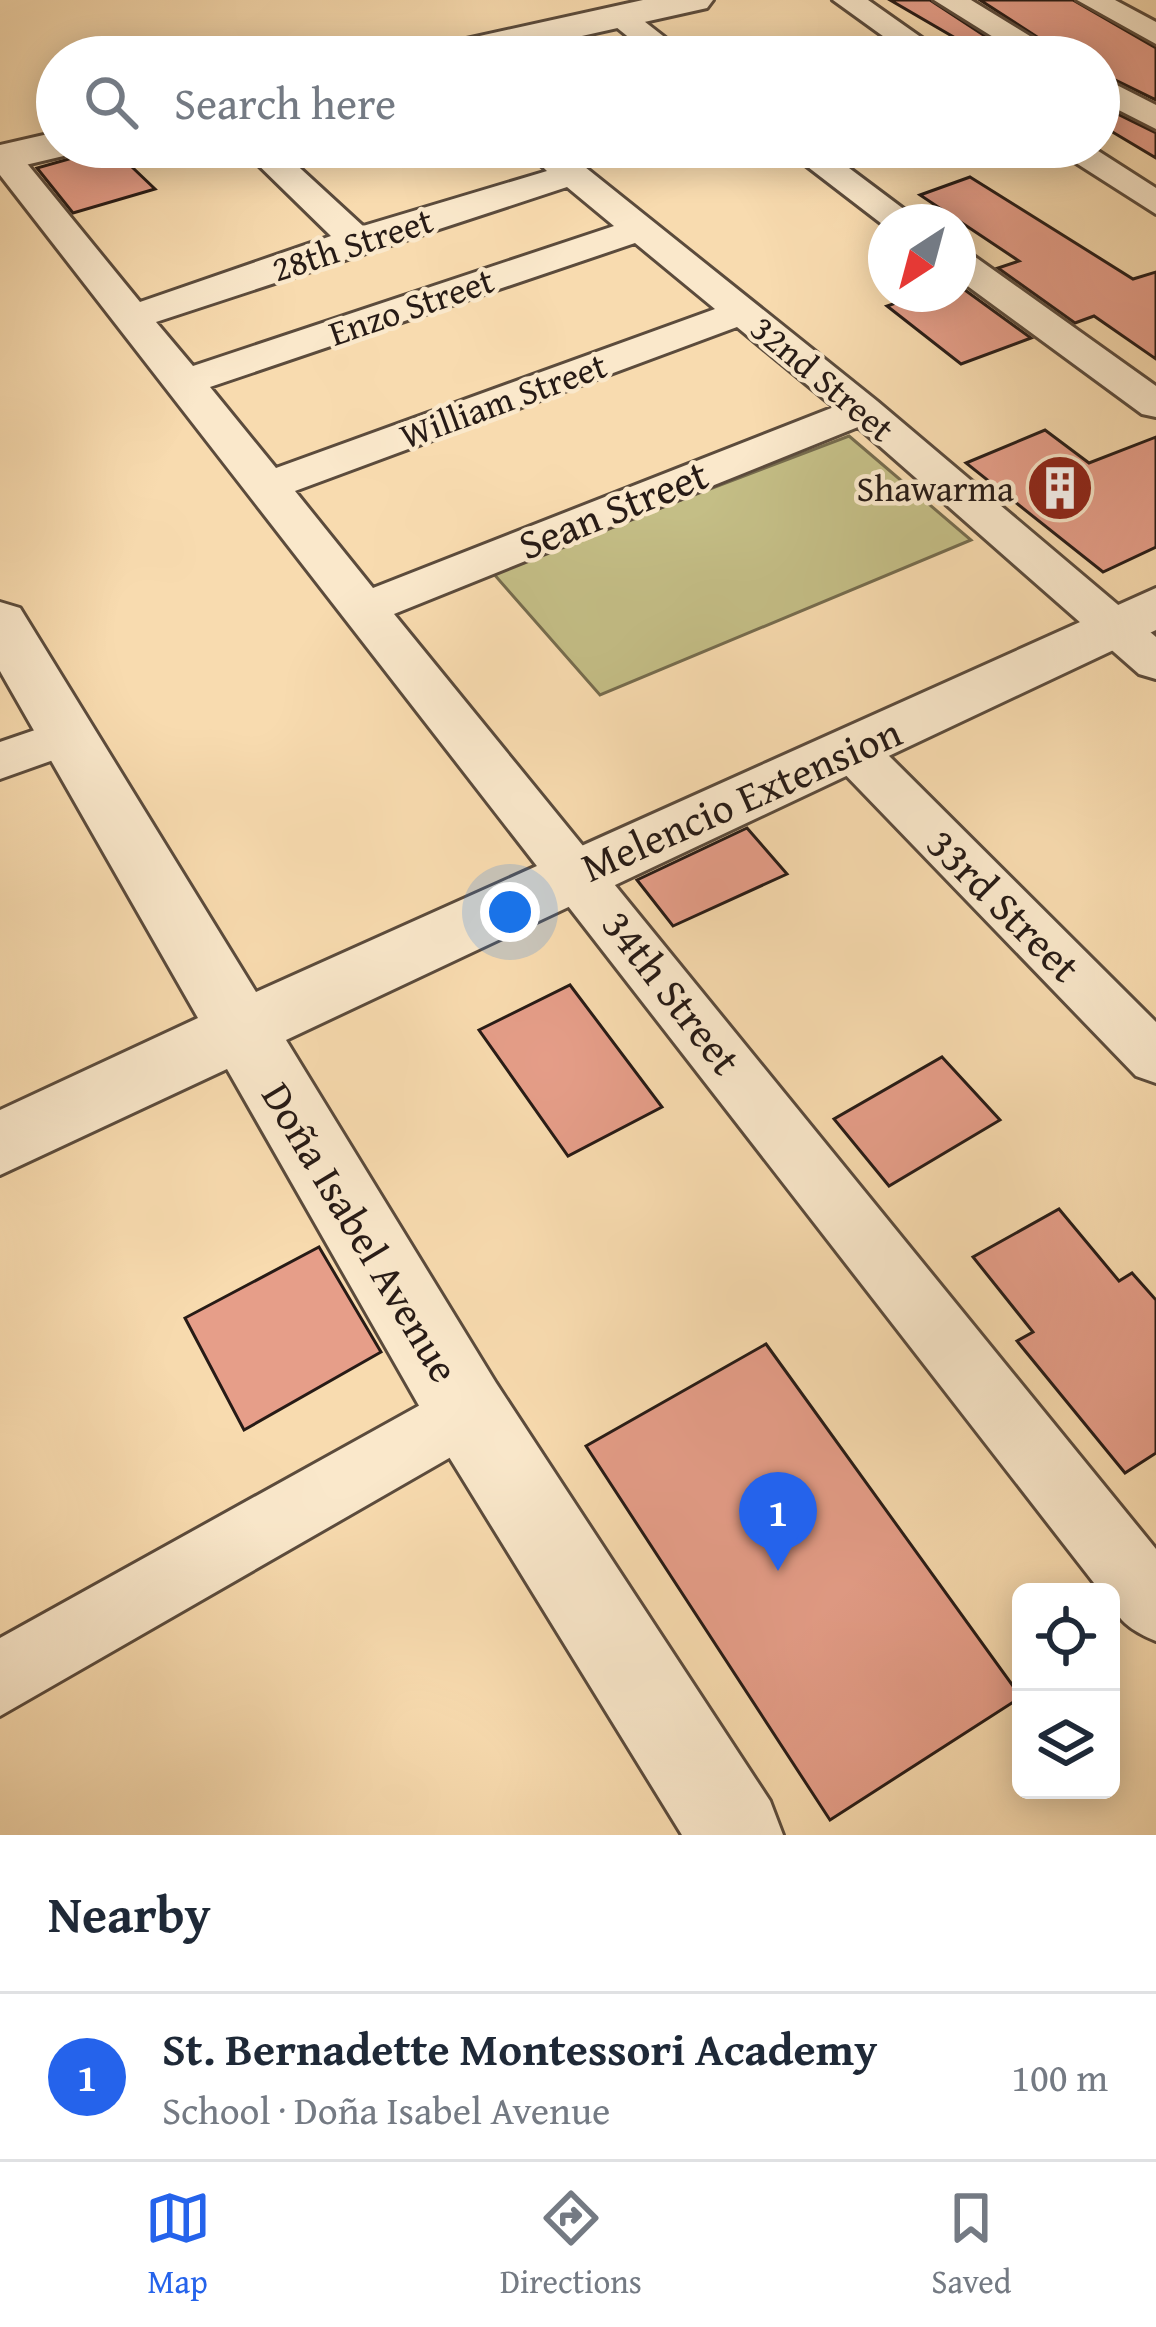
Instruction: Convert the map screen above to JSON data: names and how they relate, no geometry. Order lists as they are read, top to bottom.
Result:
{
  "streets": {
    "street": [
      "28th Street",
      "Enzo Street",
      "32nd Street",
      "William Street",
      "Sean Street",
      "Melencio Extension",
      "33rd Street",
      "34th Street",
      "Doña Isabel Avenue"
    ]
  },
  "crossings": [
    ["28th Street", "32nd Street"],
    ["28th Street", "34th Street"],
    ["Enzo Street", "32nd Street"],
    ["Enzo Street", "34th Street"],
    ["32nd Street", "William Street"],
    ["32nd Street", "Sean Street"],
    ["32nd Street", "Melencio Extension"],
    ["William Street", "34th Street"],
    ["Sean Street", "34th Street"],
    ["Melencio Extension", "33rd Street"],
    ["Melencio Extension", "34th Street"],
    ["Melencio Extension", "Doña Isabel Avenue"]
  ],
  "places": {
    "building": ["Shawarma"]
  },
  "north": "bottom left",
  "page": {
    "search": "Search here",
    "pins": "1",
    "heading": "Nearby",
    "list": [
      {
        "mark": "1",
        "name": "St. Bernadette Montessori Academy",
        "note": "School · Doña Isabel Avenue",
        "value": "100 m"
      }
    ],
    "nav": ["Map", "Directions", "Saved"]
  }
}
